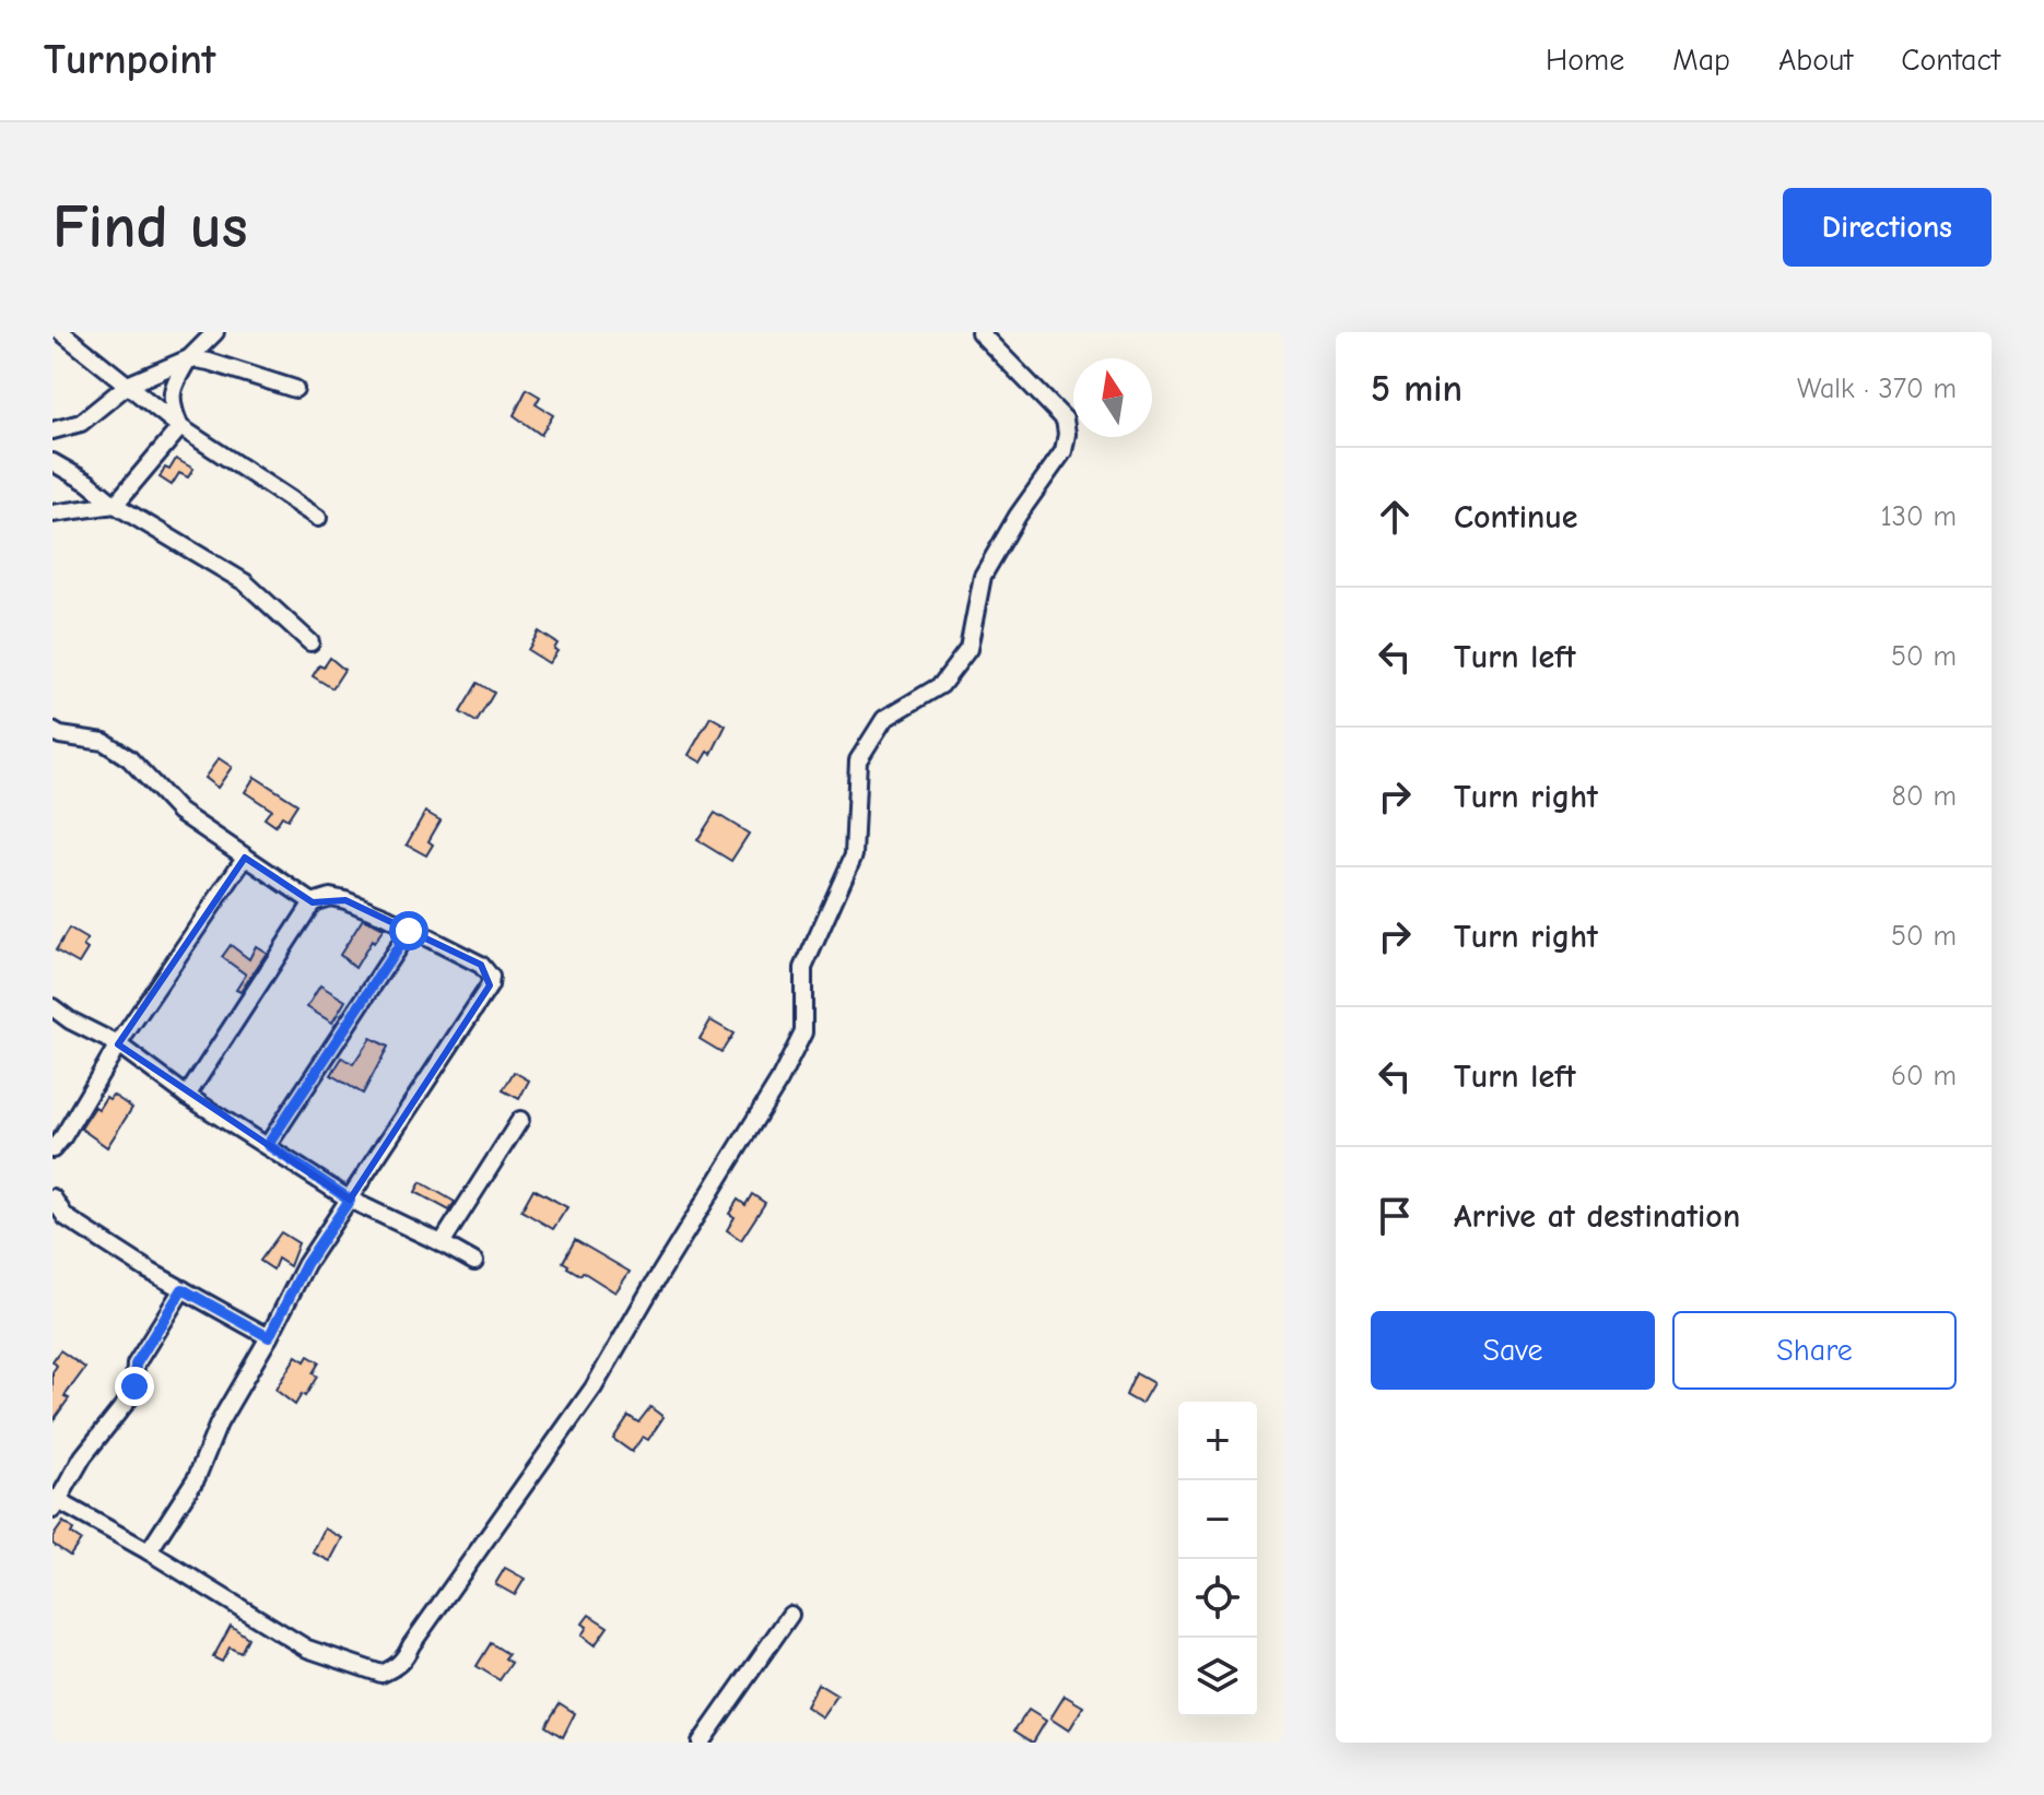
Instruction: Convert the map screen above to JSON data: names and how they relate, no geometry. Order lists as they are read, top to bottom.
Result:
{
  "north": "top",
  "page": {
    "header": "Turnpoint",
    "nav": [
      "Home",
      "Map",
      "About",
      "Contact"
    ],
    "buttons": [
      "Directions",
      ["Save", "Share"]
    ],
    "title": "Find us",
    "heading": ["5 min", "Walk · 370 m"],
    "list": [
      ["Continue", "130 m"],
      ["Turn left", "50 m"],
      ["Turn right", "80 m"],
      ["Turn right", "50 m"],
      ["Turn left", "60 m"],
      "Arrive at destination"
    ],
    "map_buttons": ["+", "−"]
  }
}
